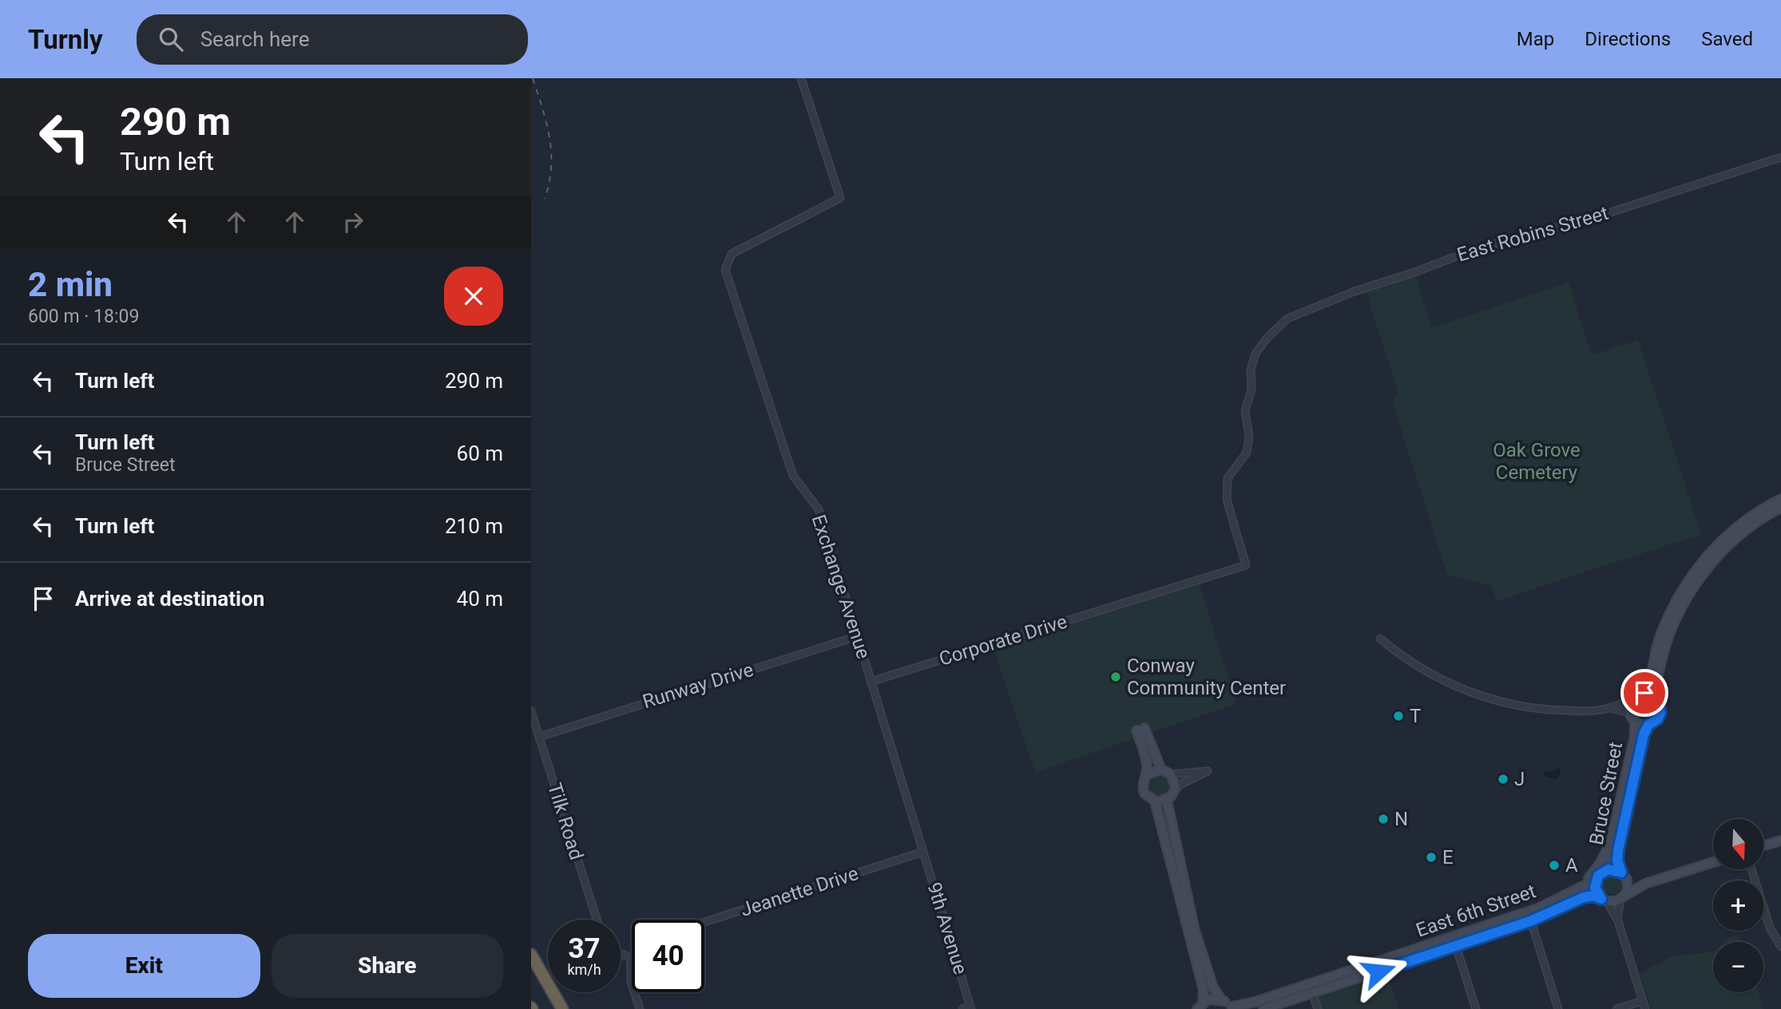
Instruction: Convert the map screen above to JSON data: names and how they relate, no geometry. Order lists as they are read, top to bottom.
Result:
{
  "streets": {
    "street": [
      "East Robins Street",
      "Exchange Avenue",
      "Corporate Drive",
      "Runway Drive",
      "Bruce Street",
      "Tilk Road",
      "Jeanette Drive",
      "East 6th Street",
      "9th Avenue"
    ]
  },
  "crossings": [
    ["East Robins Street", "Corporate Drive"],
    ["Exchange Avenue", "Corporate Drive"],
    ["Exchange Avenue", "Runway Drive"],
    ["Exchange Avenue", "Jeanette Drive"],
    ["Exchange Avenue", "9th Avenue"],
    ["Runway Drive", "Tilk Road"],
    ["Bruce Street", "East 6th Street"],
    ["Jeanette Drive", "9th Avenue"]
  ],
  "parks": ["Oak Grove Cemetery"],
  "places": [
    "Conway Community Center",
    "T",
    "J",
    "N",
    "E",
    "A"
  ],
  "north": "bottom",
  "page": {
    "header": "Turnly",
    "search": "Search here",
    "nav": ["Map", "Directions", "Saved"],
    "turn": ["290 m", "Turn left"],
    "heading": ["2 min", "600 m · 18:09"],
    "list": [
      {
        "name": "Turn left",
        "value": "290 m"
      },
      {
        "name": "Turn left",
        "note": "Bruce Street",
        "value": "60 m"
      },
      {
        "name": "Turn left",
        "value": "210 m"
      },
      {
        "name": "Arrive at destination",
        "value": "40 m"
      }
    ],
    "map_buttons": ["+", "−"],
    "speed": "37 km/h",
    "limit": "40",
    "buttons": ["Exit", "Share"]
  }
}
